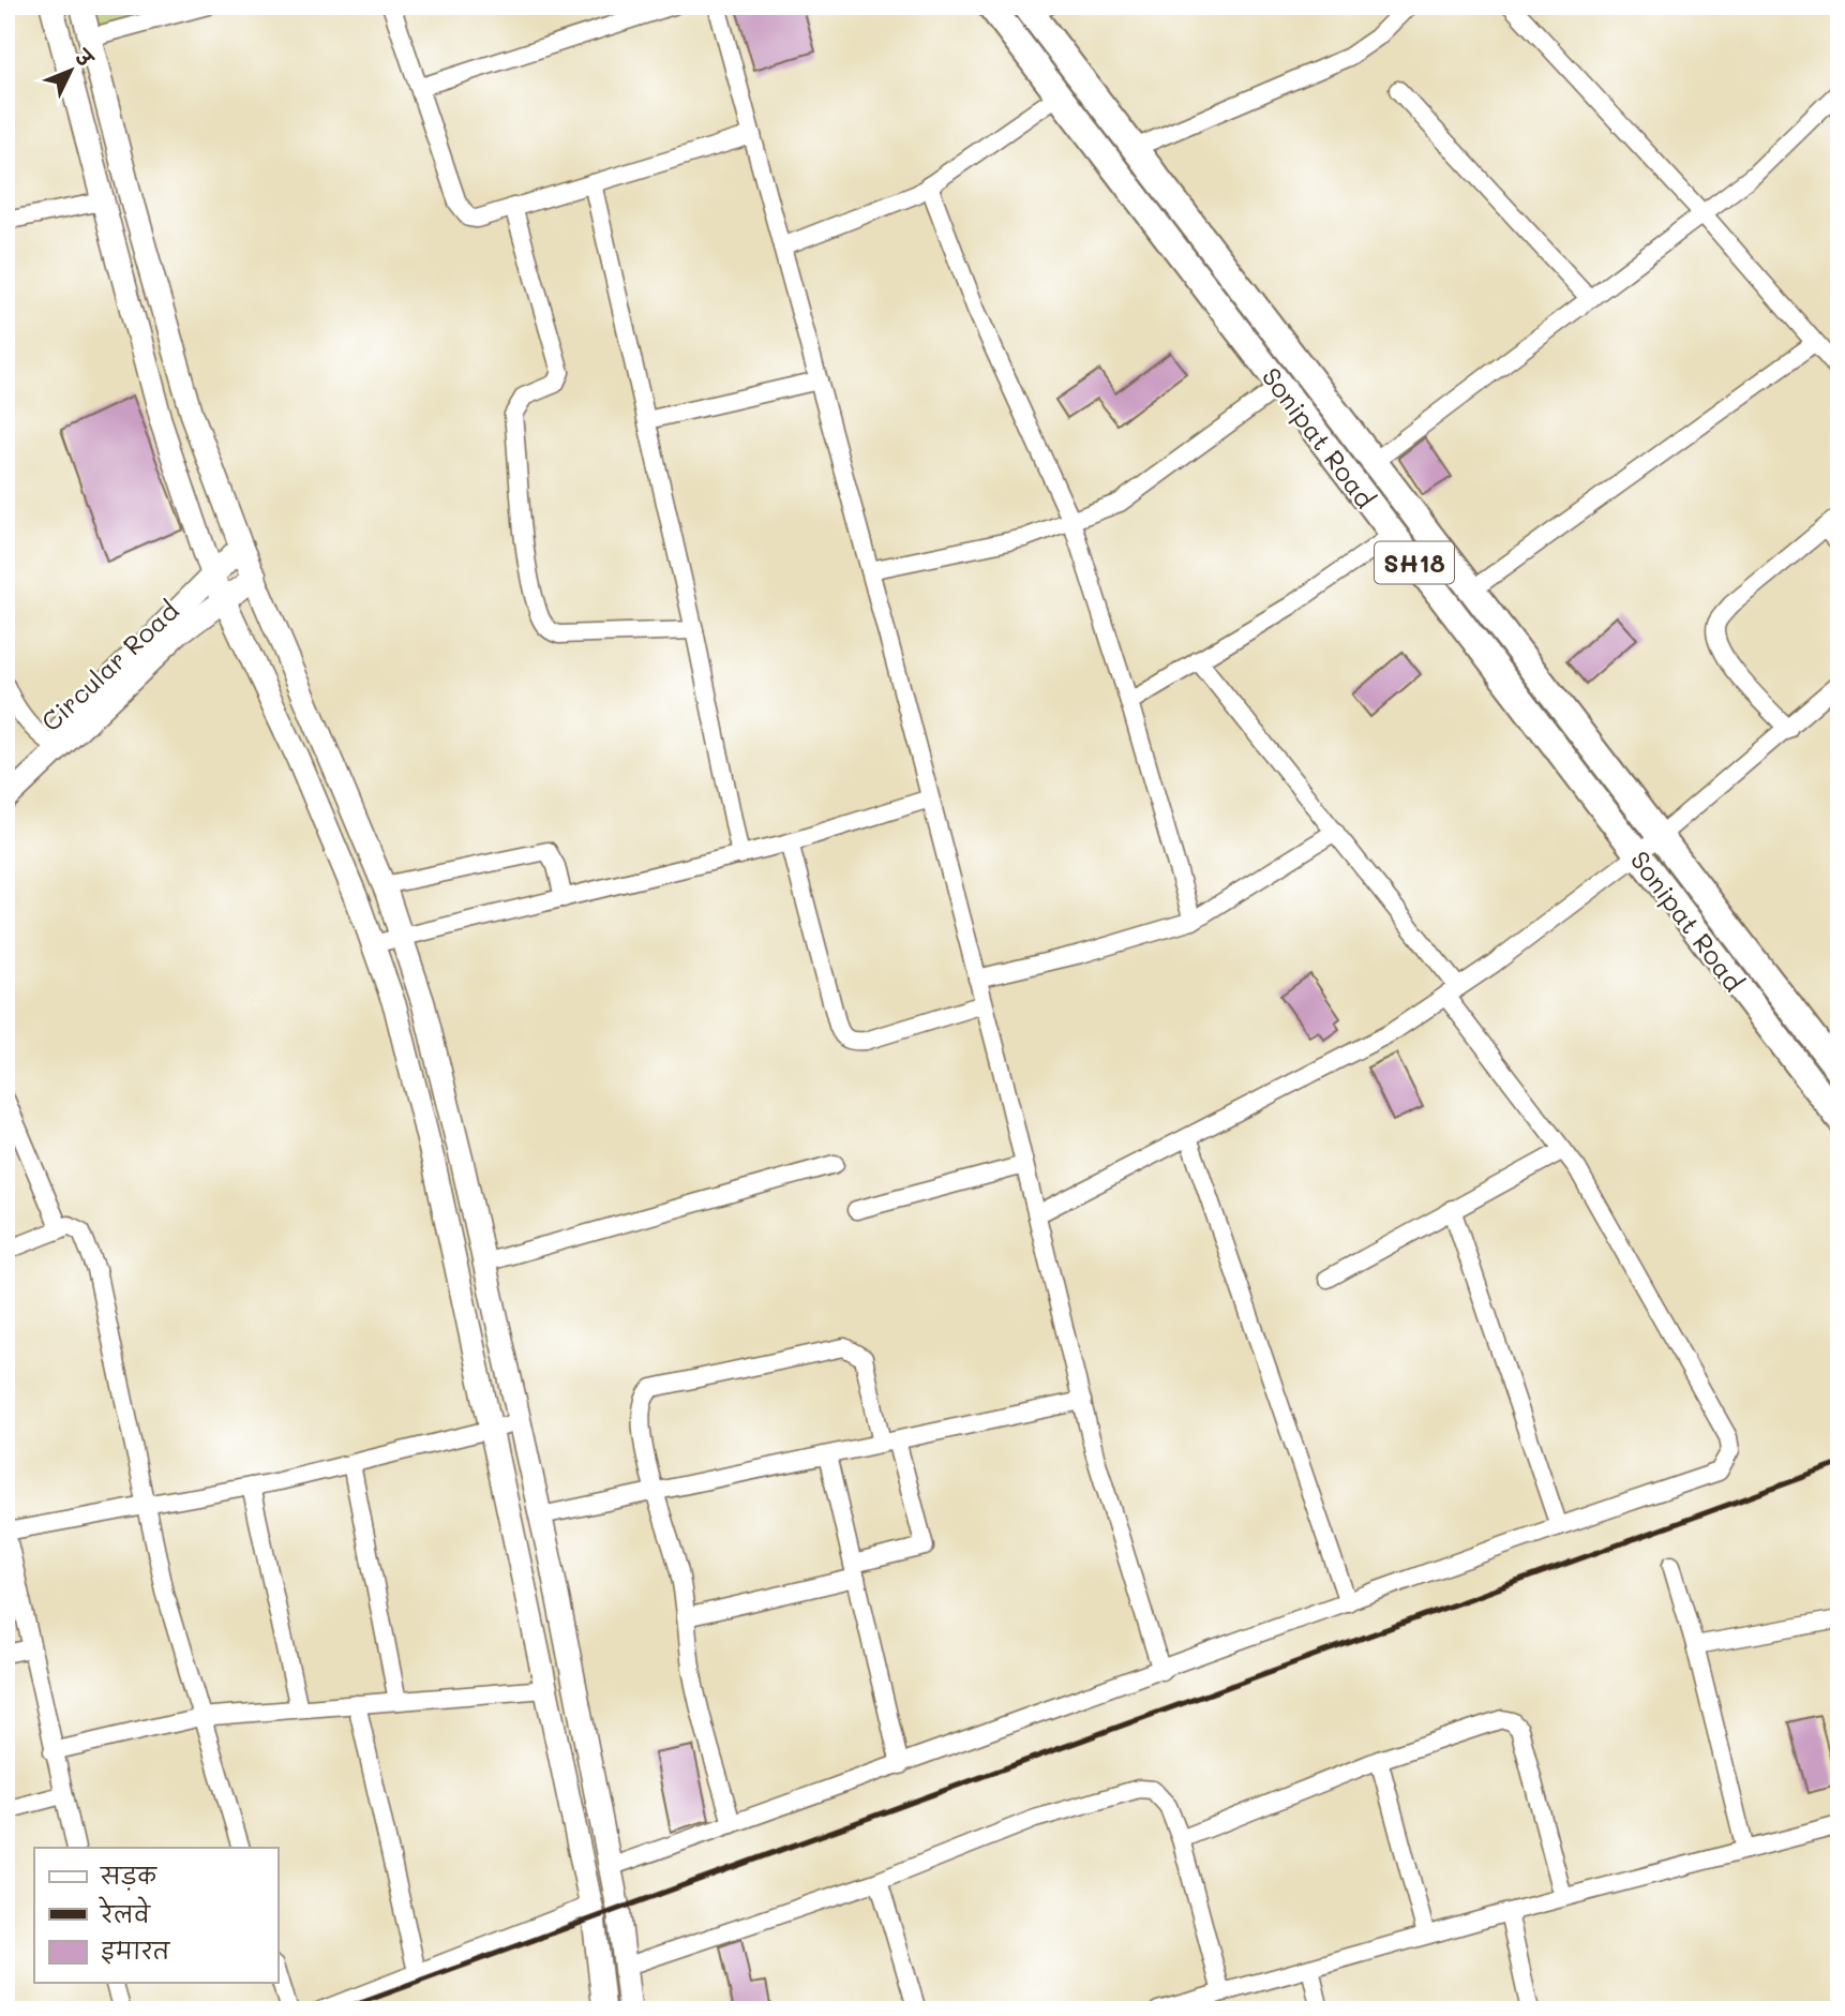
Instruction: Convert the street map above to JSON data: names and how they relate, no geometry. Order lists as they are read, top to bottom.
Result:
{
  "streets": {
    "main road": ["Sonipat Road", "SH18", "Circular Road"]
  },
  "legend": ["सड़क", "रेलवे", "इमारत"],
  "north": "top right"
}
